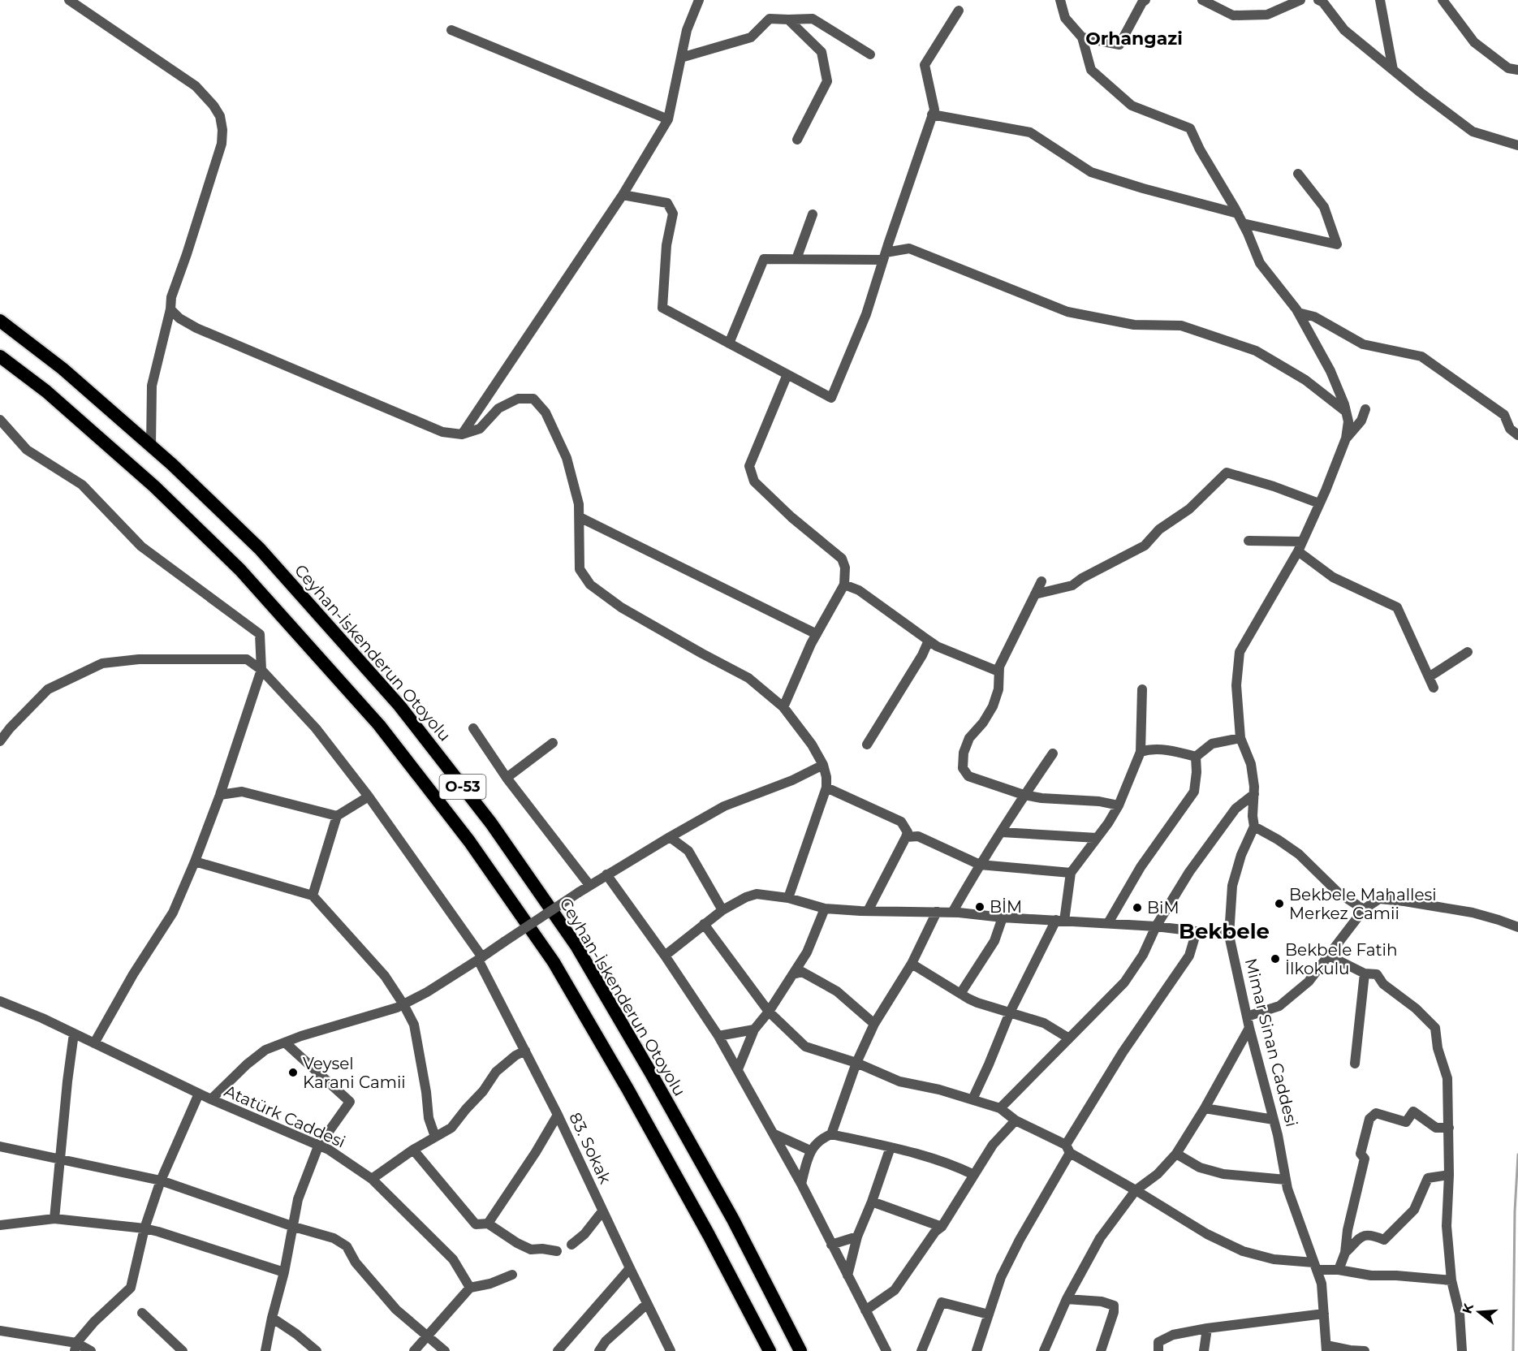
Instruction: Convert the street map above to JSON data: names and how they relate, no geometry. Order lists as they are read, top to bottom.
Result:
{
  "streets": {
    "highway": ["Ceyhan-İskenderun Otoyolu", "O-53"],
    "street": ["Mimar Sinan Caddesi", "Atatürk Caddesi", "83. Sokak"]
  },
  "districts": ["Orhangazi", "Bekbele"],
  "places": [
    "Bekbele Mahallesi Merkez Camii",
    "BİM",
    "BiM",
    "Bekbele Fatih İlkokulu",
    "Veysel Karani Camii"
  ],
  "north": "left"
}
